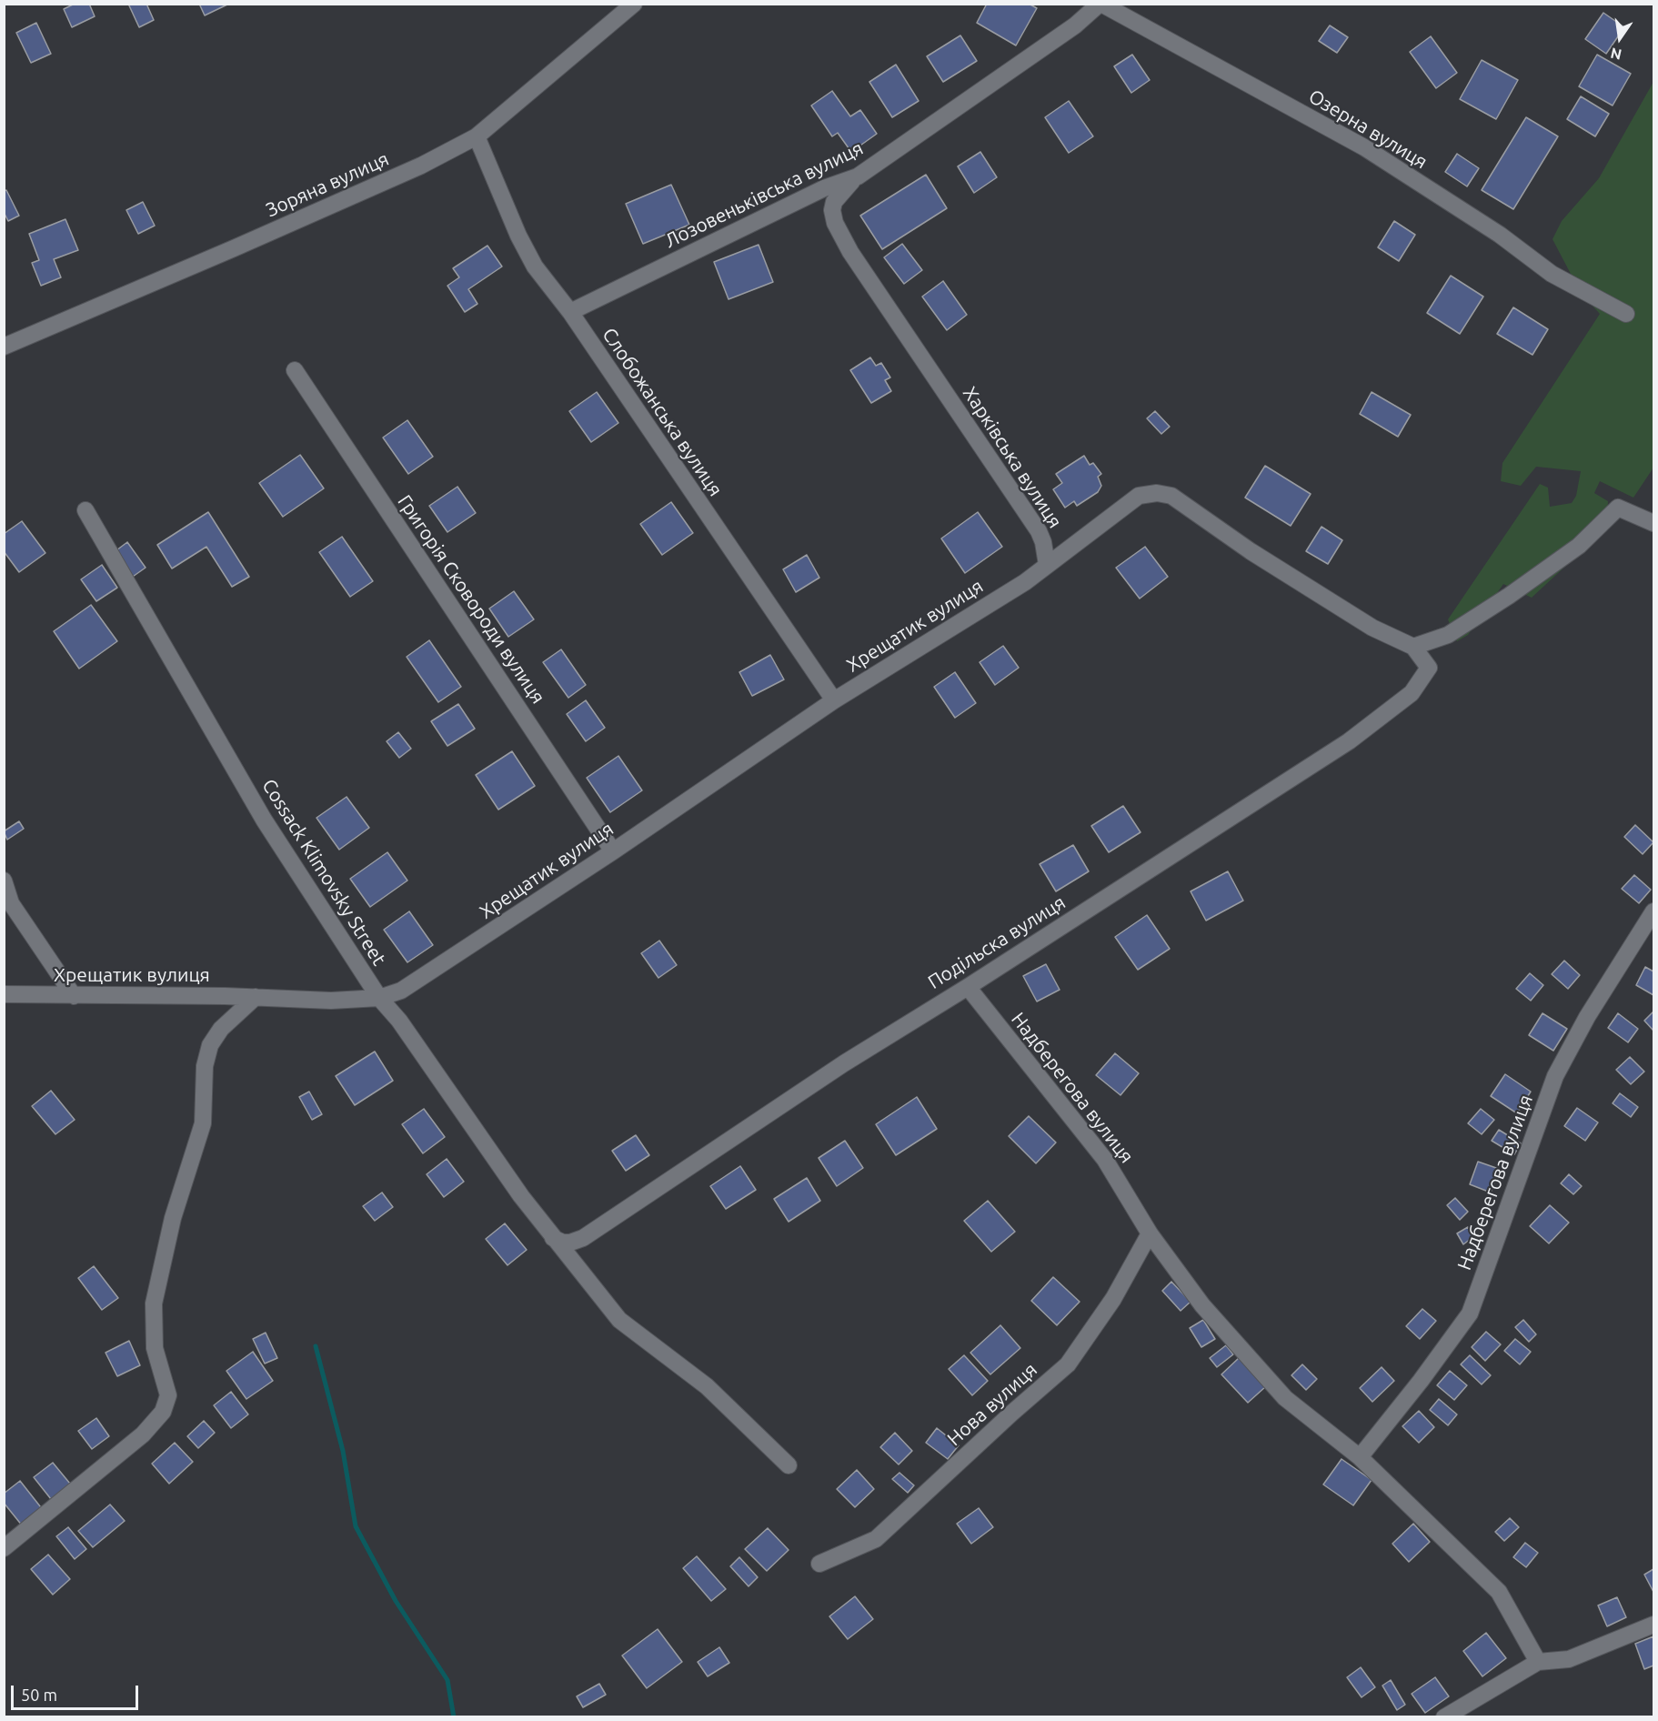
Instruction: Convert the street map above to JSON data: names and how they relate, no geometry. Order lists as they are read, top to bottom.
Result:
{
  "streets": {
    "street": [
      "Озерна вулиця",
      "Зоряна вулиця",
      "Лозовеньківська вулиця",
      "Слобожанська вулиця",
      "Харківська вулиця",
      "Григорія Сковороди вулиця",
      "Хрещатик вулиця",
      "Cossack Klimovsky Street",
      "Подільска вулиця",
      "Надберегова вулиця",
      "Нова вулиця"
    ]
  },
  "crossings": [
    ["Озерна вулиця", "Лозовеньківська вулиця"],
    ["Зоряна вулиця", "Слобожанська вулиця"],
    ["Лозовеньківська вулиця", "Слобожанська вулиця"],
    ["Лозовеньківська вулиця", "Харківська вулиця"],
    ["Слобожанська вулиця", "Хрещатик вулиця"],
    ["Харківська вулиця", "Хрещатик вулиця"],
    ["Харківська вулиця", "Подільска вулиця"],
    ["Григорія Сковороди вулиця", "Хрещатик вулиця"],
    ["Хрещатик вулиця", "Cossack Klimovsky Street"],
    ["Cossack Klimovsky Street", "Подільска вулиця"],
    ["Подільска вулиця", "Надберегова вулиця"],
    ["Надберегова вулиця", "Нова вулиця"]
  ],
  "scale_bar": "50 m",
  "north": "bottom"
}
